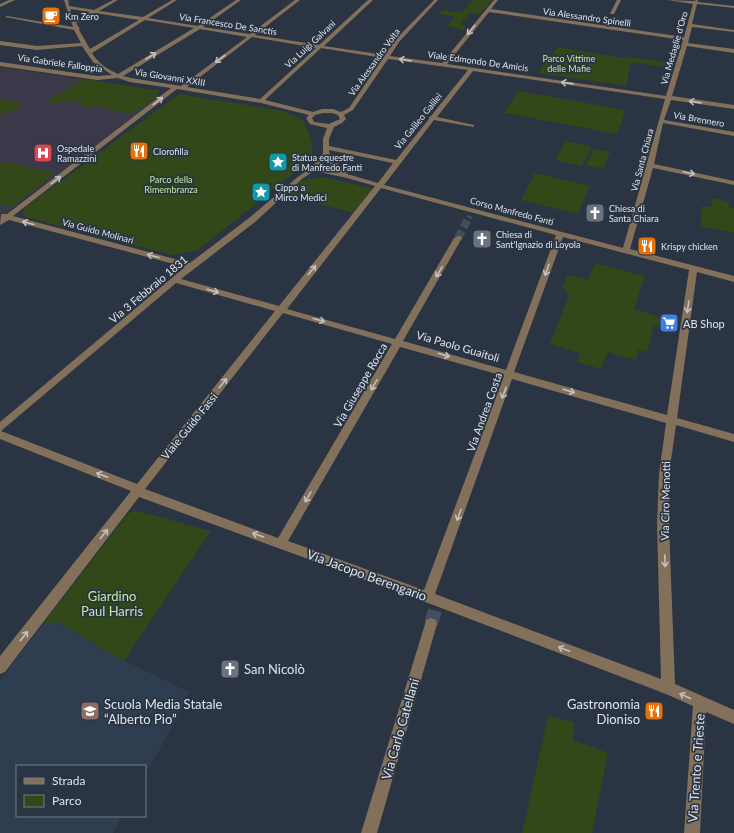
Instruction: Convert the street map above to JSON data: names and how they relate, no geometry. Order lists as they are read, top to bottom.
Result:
{
  "streets": {
    "street": [
      "Via Alessandro Spinelli",
      "Via Francesco De Sanctis",
      "Via Luigi Galvani",
      "Via Medaglie d'Oro",
      "Viale Edmondo De Amicis",
      "Via Alessandro Volta",
      "Via Gabriele Falloppia",
      "Via Giovanni XXIII",
      "Via Brennero",
      "Via Galileo Galilei",
      "Via Santa Chiara",
      "Corso Manfredo Fanti",
      "Via Guido Molinari",
      "Via 3 Febbraio 1831",
      "Via Paolo Guaitoli",
      "Via Giuseppe Rocca",
      "Via Andrea Costa",
      "Viale Guido Fassi",
      "Via Ciro Menotti",
      "Via Jacopo Berengario",
      "Via Carlo Catellani",
      "Via Trento e Trieste"
    ]
  },
  "crossings": [
    ["Via Alessandro Spinelli", "Via Medaglie d'Oro"],
    ["Via Francesco De Sanctis", "Via Luigi Galvani"],
    ["Via Francesco De Sanctis", "Viale Edmondo De Amicis"],
    ["Via Francesco De Sanctis", "Via Alessandro Volta"],
    ["Via Francesco De Sanctis", "Via Giovanni XXIII"],
    ["Via Luigi Galvani", "Via Giovanni XXIII"],
    ["Via Medaglie d'Oro", "Viale Edmondo De Amicis"],
    ["Via Medaglie d'Oro", "Via Santa Chiara"],
    ["Viale Edmondo De Amicis", "Via Alessandro Volta"],
    ["Viale Edmondo De Amicis", "Via Galileo Galilei"],
    ["Viale Edmondo De Amicis", "Via Santa Chiara"],
    ["Via Gabriele Falloppia", "Via Giovanni XXIII"],
    ["Via Brennero", "Via Santa Chiara"],
    ["Via Galileo Galilei", "Corso Manfredo Fanti"],
    ["Via Galileo Galilei", "Viale Guido Fassi"],
    ["Via Santa Chiara", "Corso Manfredo Fanti"],
    ["Corso Manfredo Fanti", "Via Andrea Costa"],
    ["Corso Manfredo Fanti", "Viale Guido Fassi"],
    ["Corso Manfredo Fanti", "Via Ciro Menotti"],
    ["Via Guido Molinari", "Via 3 Febbraio 1831"],
    ["Via 3 Febbraio 1831", "Via Paolo Guaitoli"],
    ["Via Paolo Guaitoli", "Via Giuseppe Rocca"],
    ["Via Paolo Guaitoli", "Via Andrea Costa"],
    ["Via Paolo Guaitoli", "Viale Guido Fassi"],
    ["Via Paolo Guaitoli", "Via Ciro Menotti"],
    ["Via Giuseppe Rocca", "Via Jacopo Berengario"],
    ["Via Andrea Costa", "Via Jacopo Berengario"],
    ["Viale Guido Fassi", "Via Jacopo Berengario"],
    ["Via Ciro Menotti", "Via Jacopo Berengario"],
    ["Via Jacopo Berengario", "Via Trento e Trieste"]
  ],
  "one_way": [
    "Via Guido Molinari",
    "Via Paolo Guaitoli",
    "Via Giuseppe Rocca",
    "Via Andrea Costa",
    "Viale Guido Fassi",
    "Via Ciro Menotti",
    "Via Jacopo Berengario"
  ],
  "parks": ["Parco Vittime delle Mafie", "Parco della Rimembranza", "Giardino Paul Harris"],
  "places": {
    "cafe": ["Km Zero"],
    "restaurant": ["Clorofilla", "Krispy chicken", "Gastronomia Dioniso"],
    "hospital": ["Ospedale Ramazzini"],
    "place": ["Statua equestre di Manfredo Fanti", "Cippo a Mirco Medici"],
    "church": ["Chiesa di Santa Chiara", "Chiesa di Sant'Ignazio di Loyola", "San Nicolò"],
    "supermarket": ["AB Shop"],
    "school or university": ["Scuola Media Statale “Alberto Pio”"]
  },
  "legend": ["Strada", "Parco"]
}
